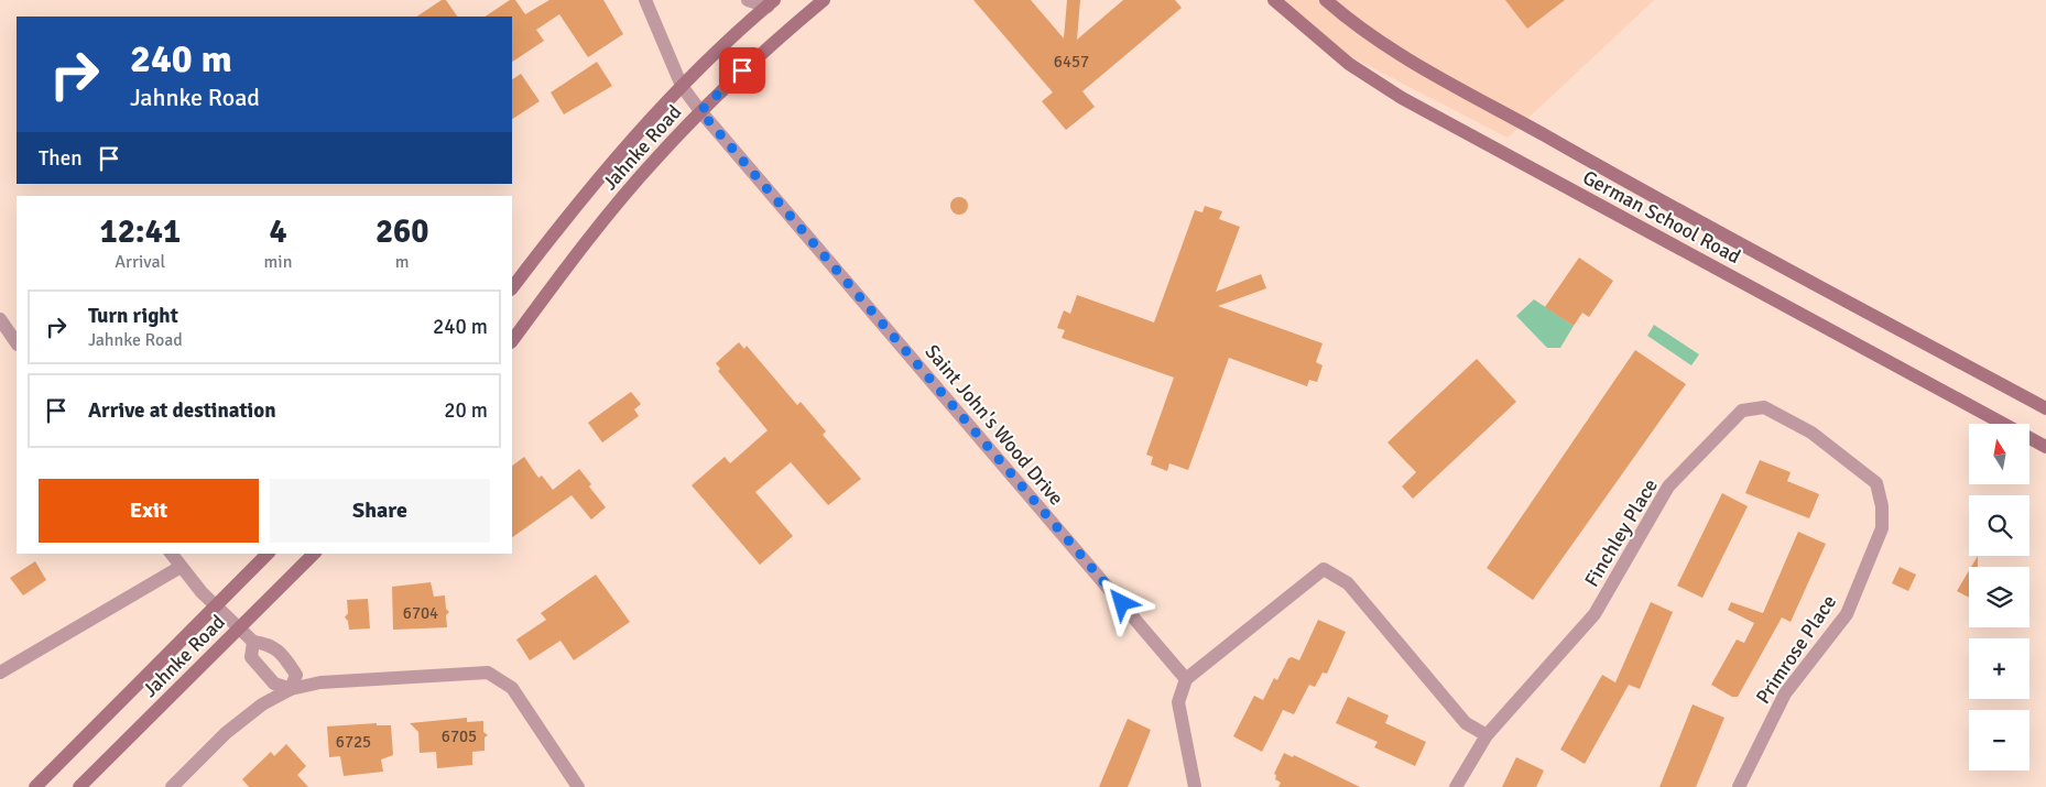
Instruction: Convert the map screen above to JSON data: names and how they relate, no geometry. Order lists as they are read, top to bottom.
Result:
{
  "streets": {
    "street": [
      "Jahnke Road",
      "German School Road",
      "Saint John's Wood Drive",
      "Finchley Place",
      "Primrose Place"
    ]
  },
  "crossings": [
    ["Jahnke Road", "Saint John's Wood Drive"],
    ["Finchley Place", "Primrose Place"]
  ],
  "house_numbers": [
    "6457",
    "6704",
    "6705",
    "6725"
  ],
  "north": "top",
  "page": {
    "turn": ["240 m", "Jahnke Road"],
    "then": "Then",
    "eta": [
      "12:41",
      "Arrival",
      "4",
      "min",
      "260",
      "m"
    ],
    "list": [
      {
        "name": "Turn right",
        "note": "Jahnke Road",
        "value": "240 m"
      },
      {
        "name": "Arrive at destination",
        "value": "20 m"
      }
    ],
    "map_buttons": ["+", "−"],
    "buttons": ["Exit", "Share"]
  }
}
